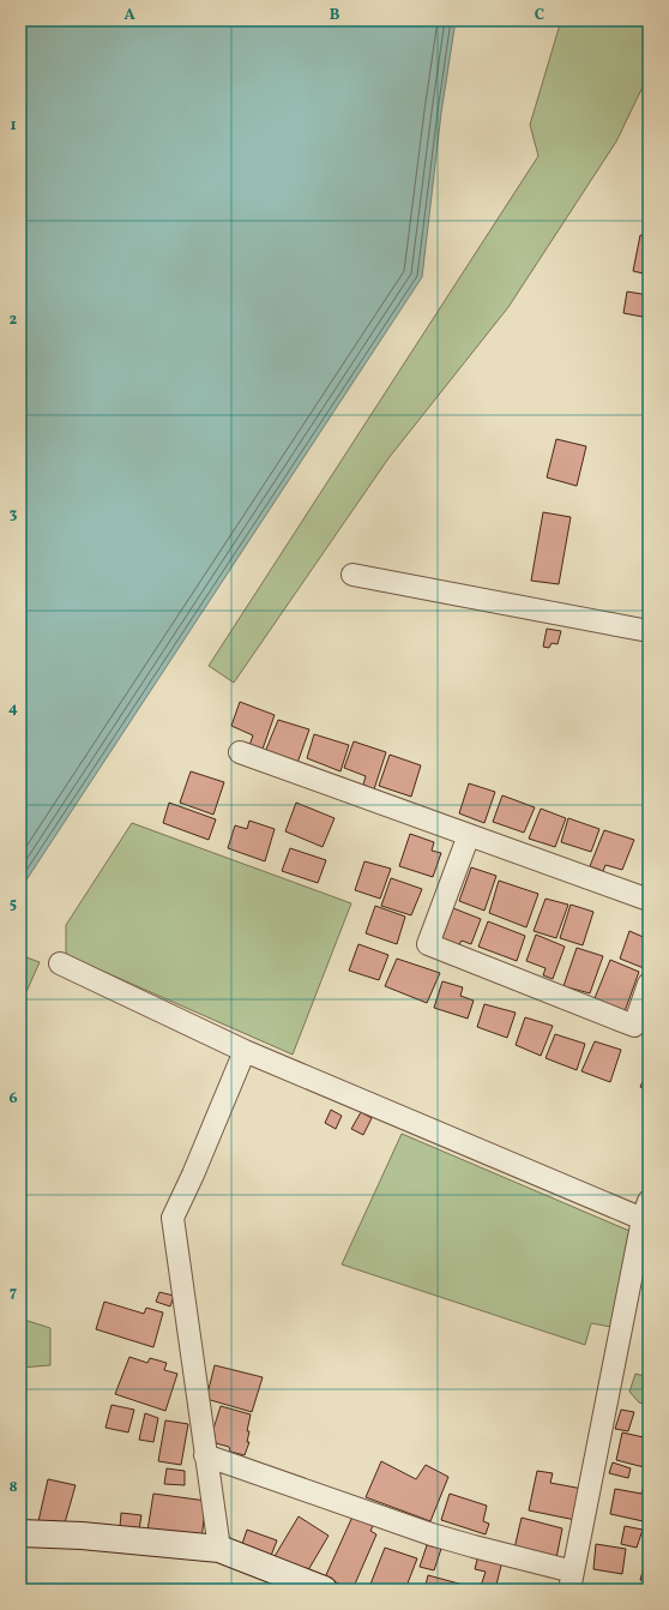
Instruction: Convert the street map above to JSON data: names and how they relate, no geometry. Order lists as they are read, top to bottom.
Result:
{
  "grid": {
    "columns": ["A", "B", "C"],
    "rows": [
      "1",
      "2",
      "3",
      "4",
      "5",
      "6",
      "7",
      "8"
    ]
  }
}
